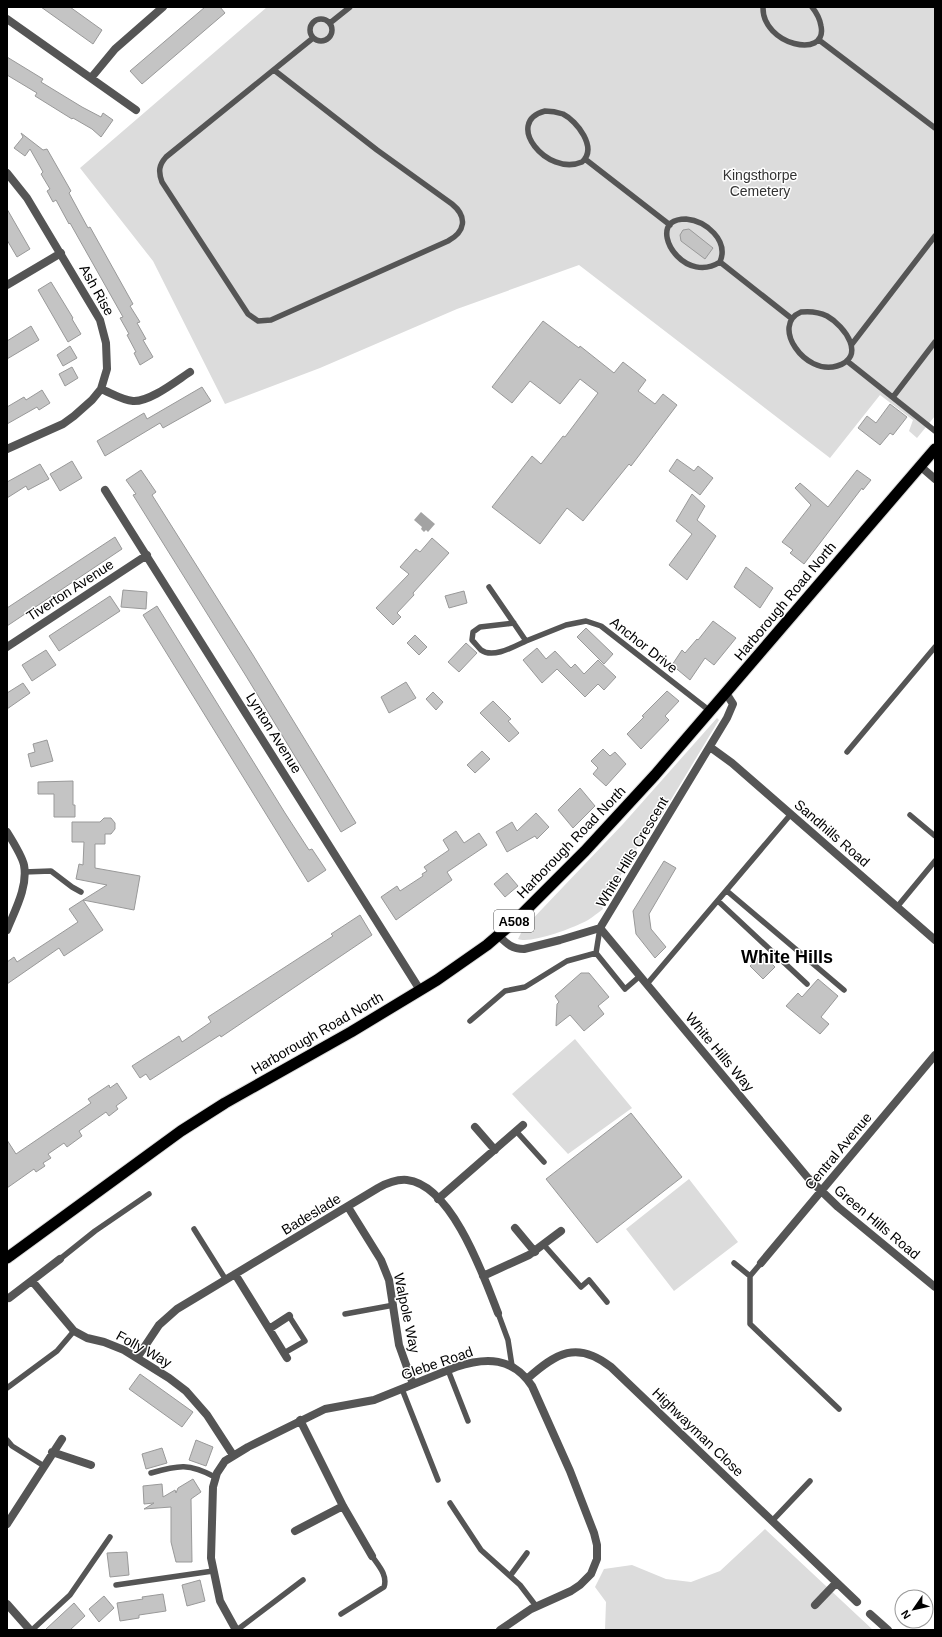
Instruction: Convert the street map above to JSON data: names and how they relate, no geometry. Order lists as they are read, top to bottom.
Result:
{
  "streets": {
    "highway": ["Harborough Road North", "A508"],
    "street": [
      "Ash Rise",
      "Tiverton Avenue",
      "Lynton Avenue",
      "Sandhills Road",
      "White Hills Crescent",
      "White Hills Way",
      "Central Avenue",
      "Badeslade",
      "Green Hills Road",
      "Walpole Way",
      "Folly Way",
      "Glebe Road",
      "Highwayman Close"
    ],
    "lane": ["Anchor Drive"]
  },
  "crossings": [
    ["Tiverton Avenue", "Lynton Avenue"],
    ["Harborough Road North", "Anchor Drive"],
    ["Harborough Road North", "Lynton Avenue"],
    ["Harborough Road North", "White Hills Crescent"],
    ["Harborough Road North", "A508"],
    ["Sandhills Road", "White Hills Crescent"],
    ["White Hills Crescent", "White Hills Way"],
    ["White Hills Way", "Central Avenue"],
    ["White Hills Way", "Green Hills Road"],
    ["Central Avenue", "Green Hills Road"],
    ["Badeslade", "Walpole Way"],
    ["Badeslade", "Folly Way"],
    ["Walpole Way", "Glebe Road"],
    ["Folly Way", "Glebe Road"],
    ["Glebe Road", "Highwayman Close"]
  ],
  "districts": ["White Hills"],
  "parks": ["Kingsthorpe Cemetery"],
  "north": "bottom left"
}
